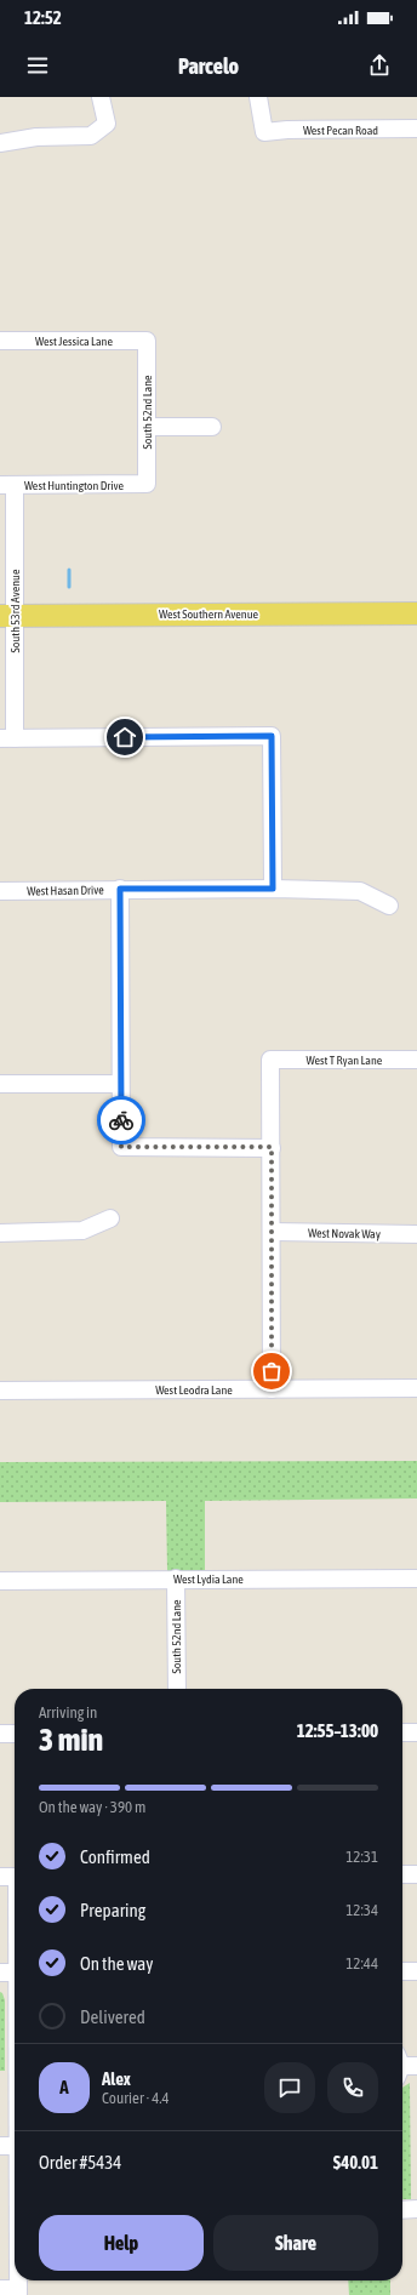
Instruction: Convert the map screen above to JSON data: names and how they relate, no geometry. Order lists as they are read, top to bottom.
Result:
{
  "streets": {
    "main road": ["West Southern Avenue"],
    "street": [
      "West Pecan Road",
      "West Jessica Lane",
      "South 52nd Lane",
      "West Huntington Drive",
      "South 53rd Avenue",
      "West Hasan Drive",
      "West T Ryan Lane",
      "West Novak Way",
      "West Leodra Lane",
      "West Lydia Lane"
    ]
  },
  "crossings": [
    ["West Jessica Lane", "South 52nd Lane"],
    ["South 52nd Lane", "West Huntington Drive"],
    ["South 52nd Lane", "West Lydia Lane"],
    ["West Huntington Drive", "South 53rd Avenue"],
    ["South 53rd Avenue", "West Southern Avenue"]
  ],
  "page": {
    "status": "12:52",
    "header": "Parcelo",
    "heading": ["3 min", "Arriving in", "12:55–13:00"],
    "panel": [
      "Alex",
      "Courier · 4.4",
      "Order #5434",
      "$40.01"
    ],
    "bar": "On the way · 390 m",
    "list": [
      ["Confirmed", "12:31"],
      ["Preparing", "12:34"],
      ["On the way", "12:44"],
      "Delivered"
    ],
    "round": "A",
    "buttons": ["Help", "Share"]
  }
}
